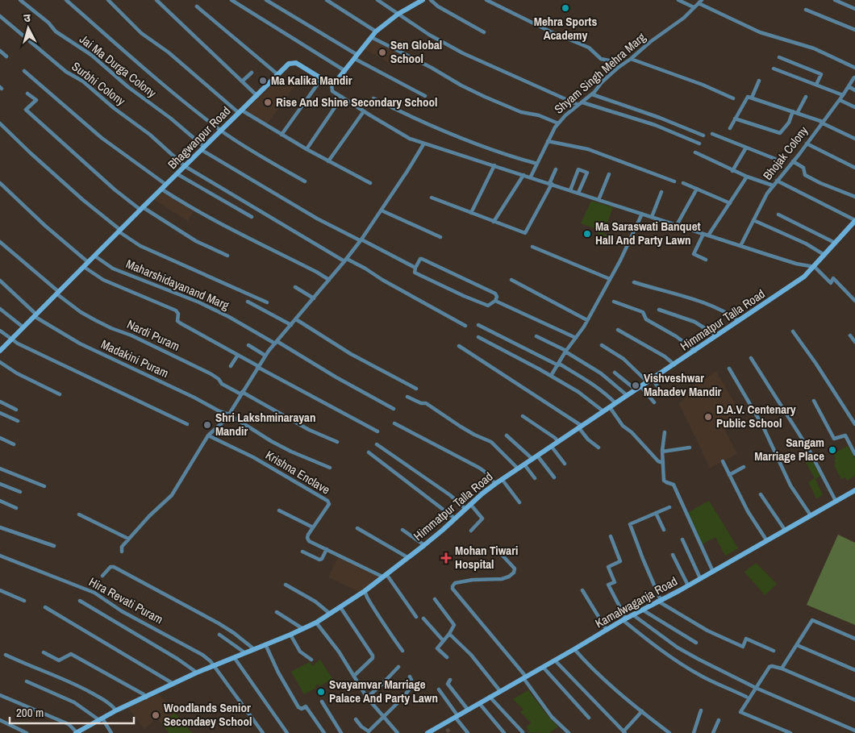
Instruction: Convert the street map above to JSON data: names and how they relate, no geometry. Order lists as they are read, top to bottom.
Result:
{
  "streets": {
    "street": [
      "Jai Ma Durga Colony",
      "Shyam Singh Mehra Marg",
      "Surbhi Colony",
      "Bhagwanpur Road",
      "Bhojak Colony",
      "Maharshidayanand Marg",
      "Himmatpur Talla Road",
      "Nardi Puram",
      "Madakini Puram",
      "Krishna Enclave",
      "Hira Revati Puram",
      "Kamalwaganja Road"
    ]
  },
  "crossings": [
    ["Jai Ma Durga Colony", "Bhagwanpur Road"],
    ["Surbhi Colony", "Bhagwanpur Road"],
    ["Bhagwanpur Road", "Maharshidayanand Marg"],
    ["Bhagwanpur Road", "Nardi Puram"],
    ["Bhagwanpur Road", "Madakini Puram"],
    ["Himmatpur Talla Road", "Hira Revati Puram"]
  ],
  "places": {
    "other": [
      "Mehra Sports Academy",
      "Sen Global School",
      "Ma Kalika Mandir",
      "Rise And Shine Secondary School",
      "Ma Saraswati Banquet Hall And Party Lawn",
      "Vishveshwar Mahadev Mandir",
      "D.A.V. Centenary Public School",
      "Shri Lakshminarayan Mandir",
      "Sangam Marriage Place",
      "Svayamvar Marriage Palace And Party Lawn",
      "Woodlands Senior Secondaey School"
    ],
    "health": ["Mohan Tiwari Hospital"]
  },
  "scale_bar": "200 m",
  "north": "top"
}
